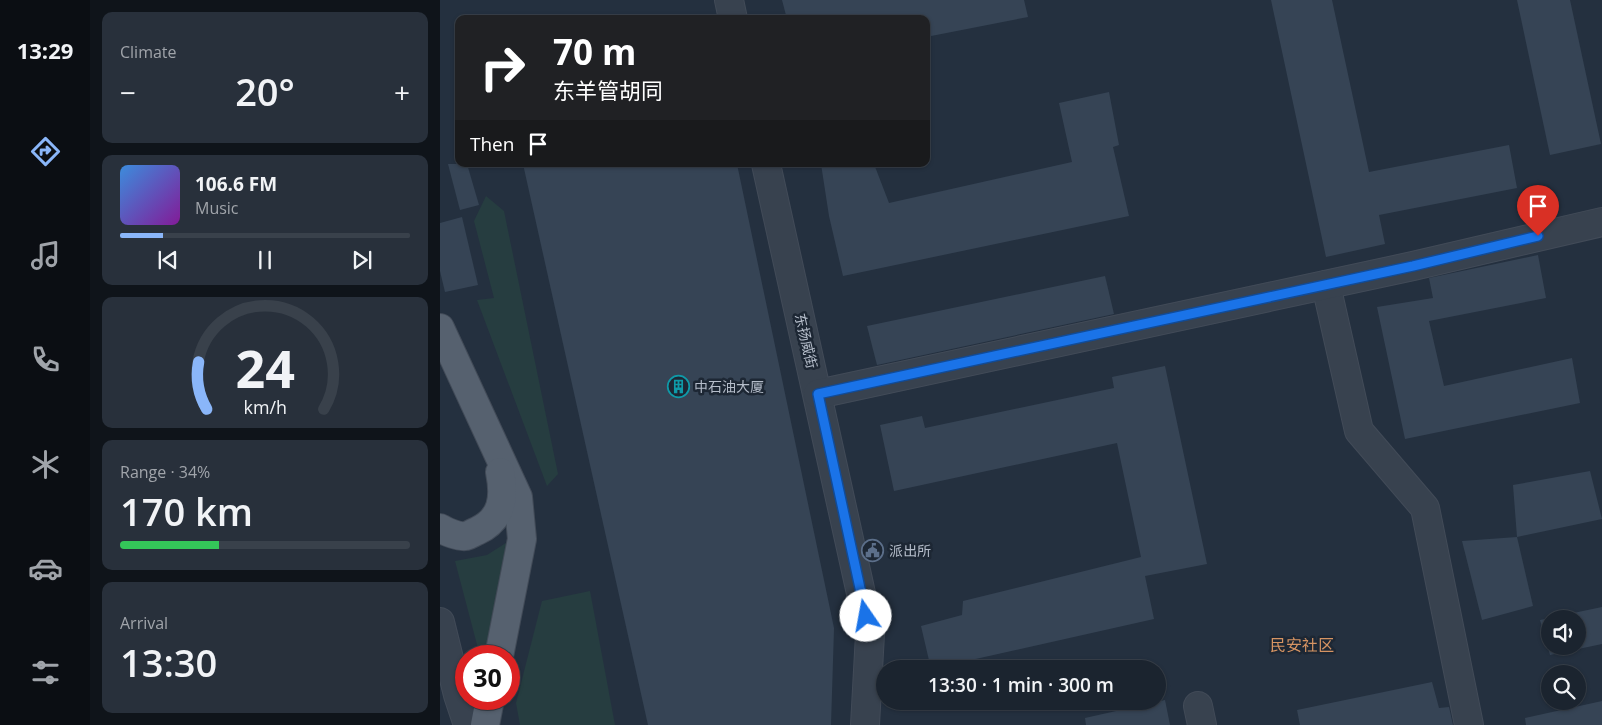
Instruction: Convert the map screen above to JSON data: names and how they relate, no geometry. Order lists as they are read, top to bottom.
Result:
{
  "streets": {
    "street": ["东扬威街"]
  },
  "districts": ["民安社区"],
  "places": {
    "building": ["中石油大厦"],
    "public building": ["派出所"]
  },
  "page": {
    "tabs": "13:29",
    "tile": [
      "Climate",
      ["Range · 34%", "170 km"],
      ["Arrival", "13:30"]
    ],
    "turn": ["70 m", "东羊管胡同"],
    "heat": ["−", "20°", "+"],
    "then": "Then",
    "song": ["106.6 FM", "Music"],
    "limit": "30",
    "trip": "13:30 · 1 min · 300 m",
    "gauge": ["24", "km/h"]
  }
}
